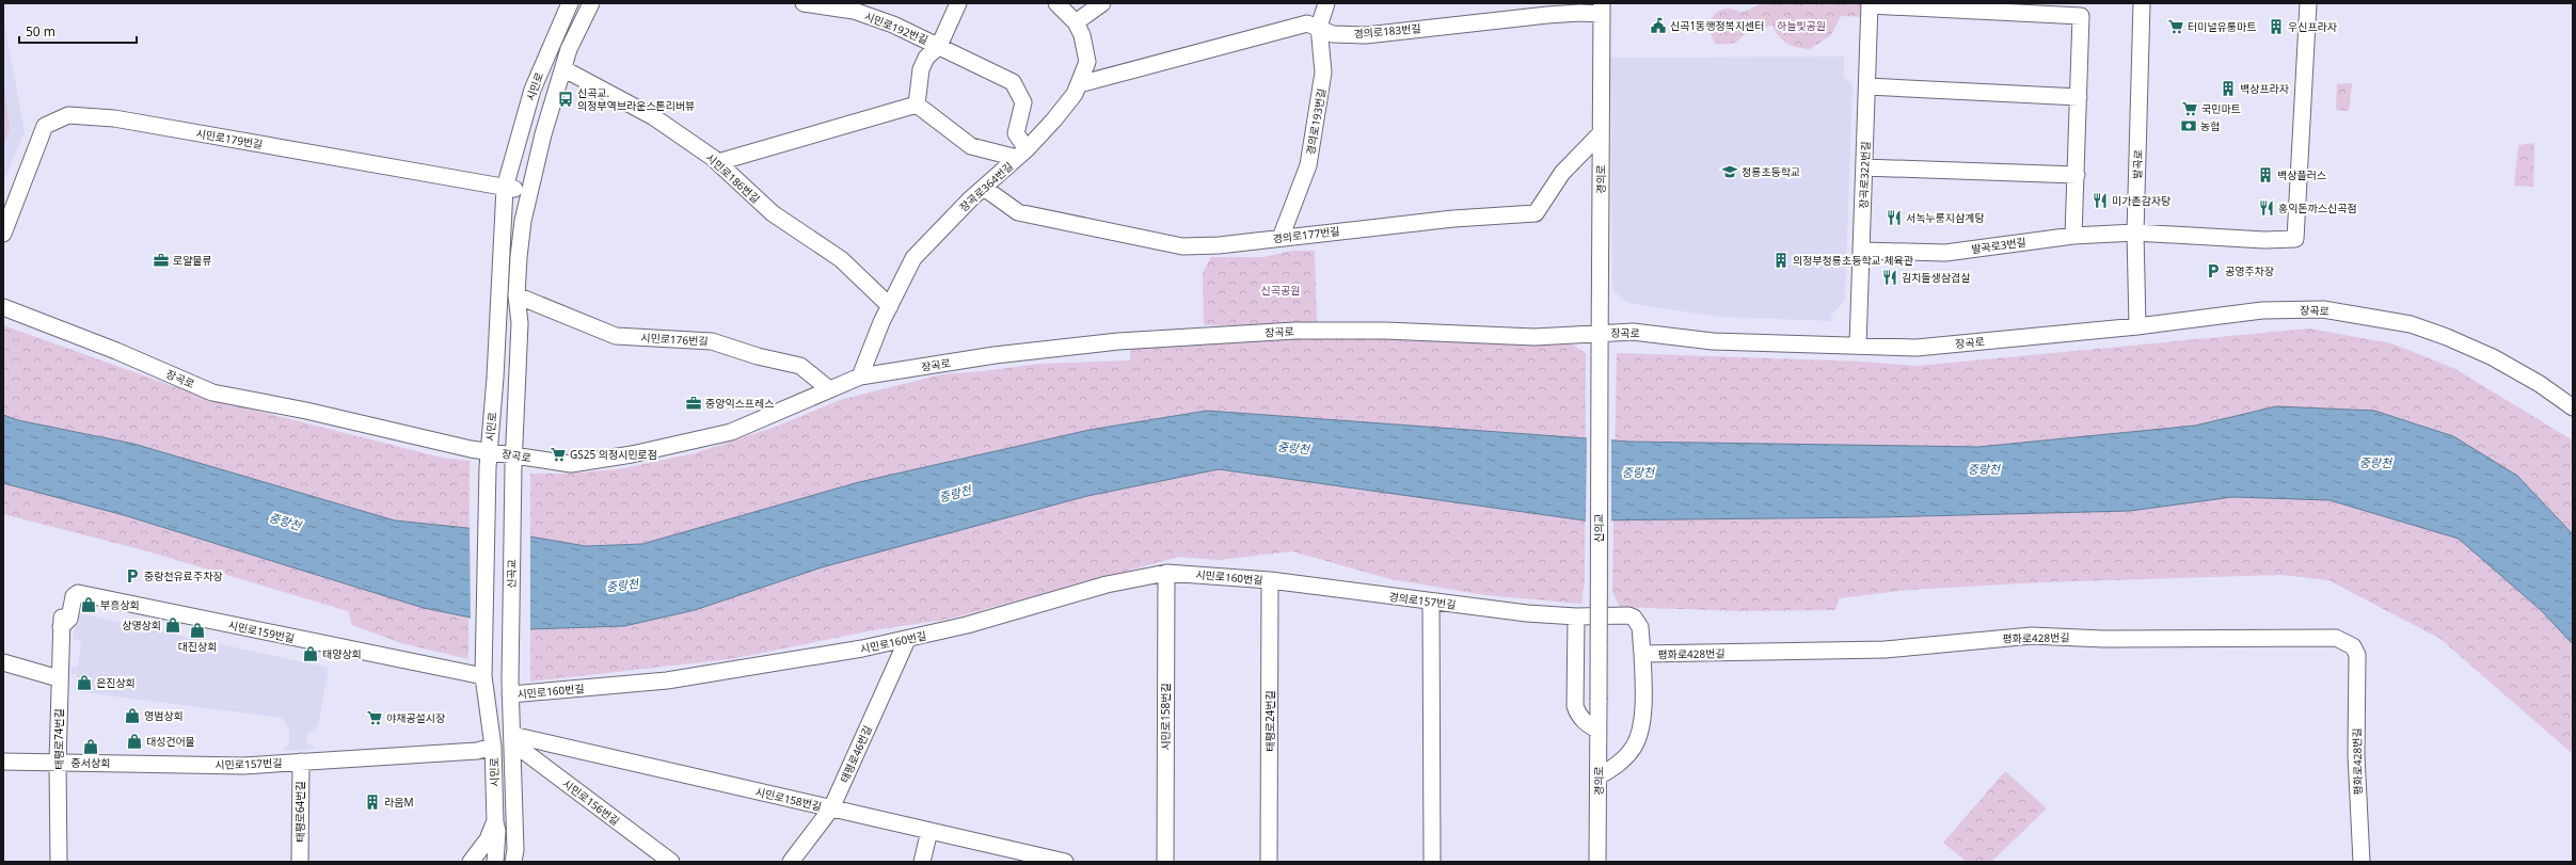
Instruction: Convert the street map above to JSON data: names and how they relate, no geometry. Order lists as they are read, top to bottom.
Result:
{
  "streets": {
    "street": [
      "시민로192번길",
      "경의로183번길",
      "시민로",
      "경의로193번길",
      "시민로179번길",
      "발곡로",
      "장곡로322번길",
      "시민로186번길",
      "경의로",
      "장곡로364번길",
      "경의로177번길",
      "발곡로3번길",
      "장곡로",
      "시민로176번길",
      "신의교",
      "신곡교",
      "시민로160번길",
      "경의로157번길",
      "시민로159번길",
      "평화로428번길",
      "시민로158번길",
      "태평로24번길",
      "태평로74번길",
      "태평로46번길",
      "시민로157번길",
      "시민로156번길",
      "태평로64번길"
    ]
  },
  "crossings": [
    ["시민로192번길", "장곡로364번길"],
    ["경의로183번길", "경의로193번길"],
    ["경의로183번길", "경의로"],
    ["경의로183번길", "장곡로364번길"],
    ["시민로", "시민로179번길"],
    ["시민로", "장곡로"],
    ["시민로", "신곡교"],
    ["시민로", "시민로160번길"],
    ["시민로", "시민로159번길"],
    ["시민로", "시민로158번길"],
    ["시민로", "시민로157번길"],
    ["시민로", "시민로156번길"],
    ["경의로193번길", "경의로177번길"],
    ["발곡로", "발곡로3번길"],
    ["발곡로", "장곡로"],
    ["장곡로322번길", "발곡로3번길"],
    ["장곡로322번길", "장곡로"],
    ["시민로186번길", "장곡로364번길"],
    ["경의로", "경의로177번길"],
    ["경의로", "장곡로"],
    ["경의로", "신의교"],
    ["경의로", "평화로428번길"],
    ["장곡로364번길", "경의로177번길"],
    ["장곡로364번길", "장곡로"],
    ["장곡로", "시민로176번길"],
    ["장곡로", "신곡교"],
    ["신곡교", "시민로160번길"],
    ["시민로160번길", "경의로157번길"],
    ["시민로160번길", "시민로158번길"],
    ["시민로160번길", "태평로24번길"],
    ["시민로160번길", "태평로46번길"],
    ["경의로157번길", "평화로428번길"],
    ["경의로157번길", "태평로24번길"],
    ["시민로159번길", "태평로74번길"],
    ["시민로158번길", "태평로46번길"],
    ["시민로158번길", "시민로156번길"],
    ["태평로74번길", "시민로157번길"],
    ["시민로157번길", "태평로64번길"]
  ],
  "water": ["중랑천"],
  "parks": ["하늘빛공원", "신곡공원"],
  "places": {
    "public building": ["신곡1동행정복지센터"],
    "supermarket": [
      "터미널유통마트",
      "국민마트",
      "GS25 의정시민로점",
      "야채공설시장"
    ],
    "building": [
      "우신프라자",
      "백상프라자",
      "백상플러스",
      "의정부청룡초등학교 체육관",
      "라움M"
    ],
    "bus stop": ["신곡교. 의정부역브라운스톤리버뷰"],
    "bank": ["농협"],
    "school or university": ["청룡초등학교"],
    "restaurant": [
      "미가촌감자탕",
      "홍익돈까스신곡점",
      "서녹누룽지삼계탕",
      "김치돌생삼겹살"
    ],
    "office": ["로얄물류", "중앙익스프레스"],
    "parking": ["공영주차장", "중랑천유료주차장"],
    "shop": [
      "부흥상회",
      "상명상회",
      "대진상회",
      "태양상회",
      "은진상회",
      "영범상회",
      "대성건어물",
      "중서상회"
    ]
  },
  "scale_bar": "50 m"
}
